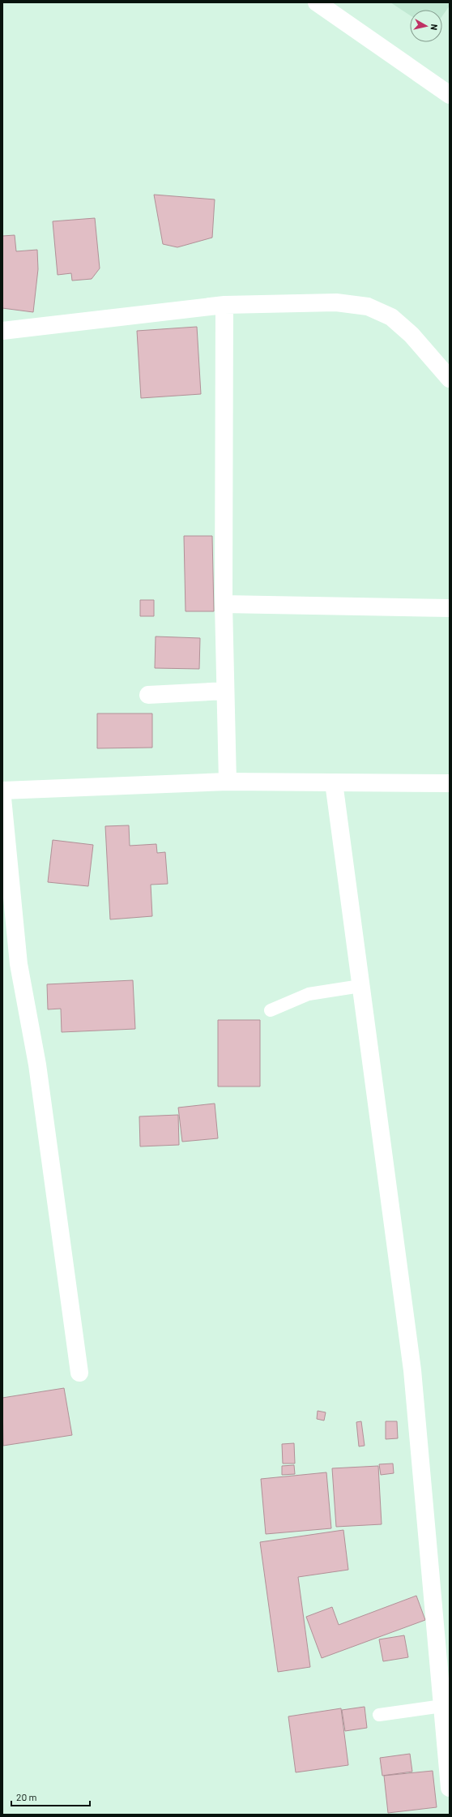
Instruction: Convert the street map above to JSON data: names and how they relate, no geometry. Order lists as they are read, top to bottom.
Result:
{
  "scale_bar": "20 m",
  "north": "right"
}
